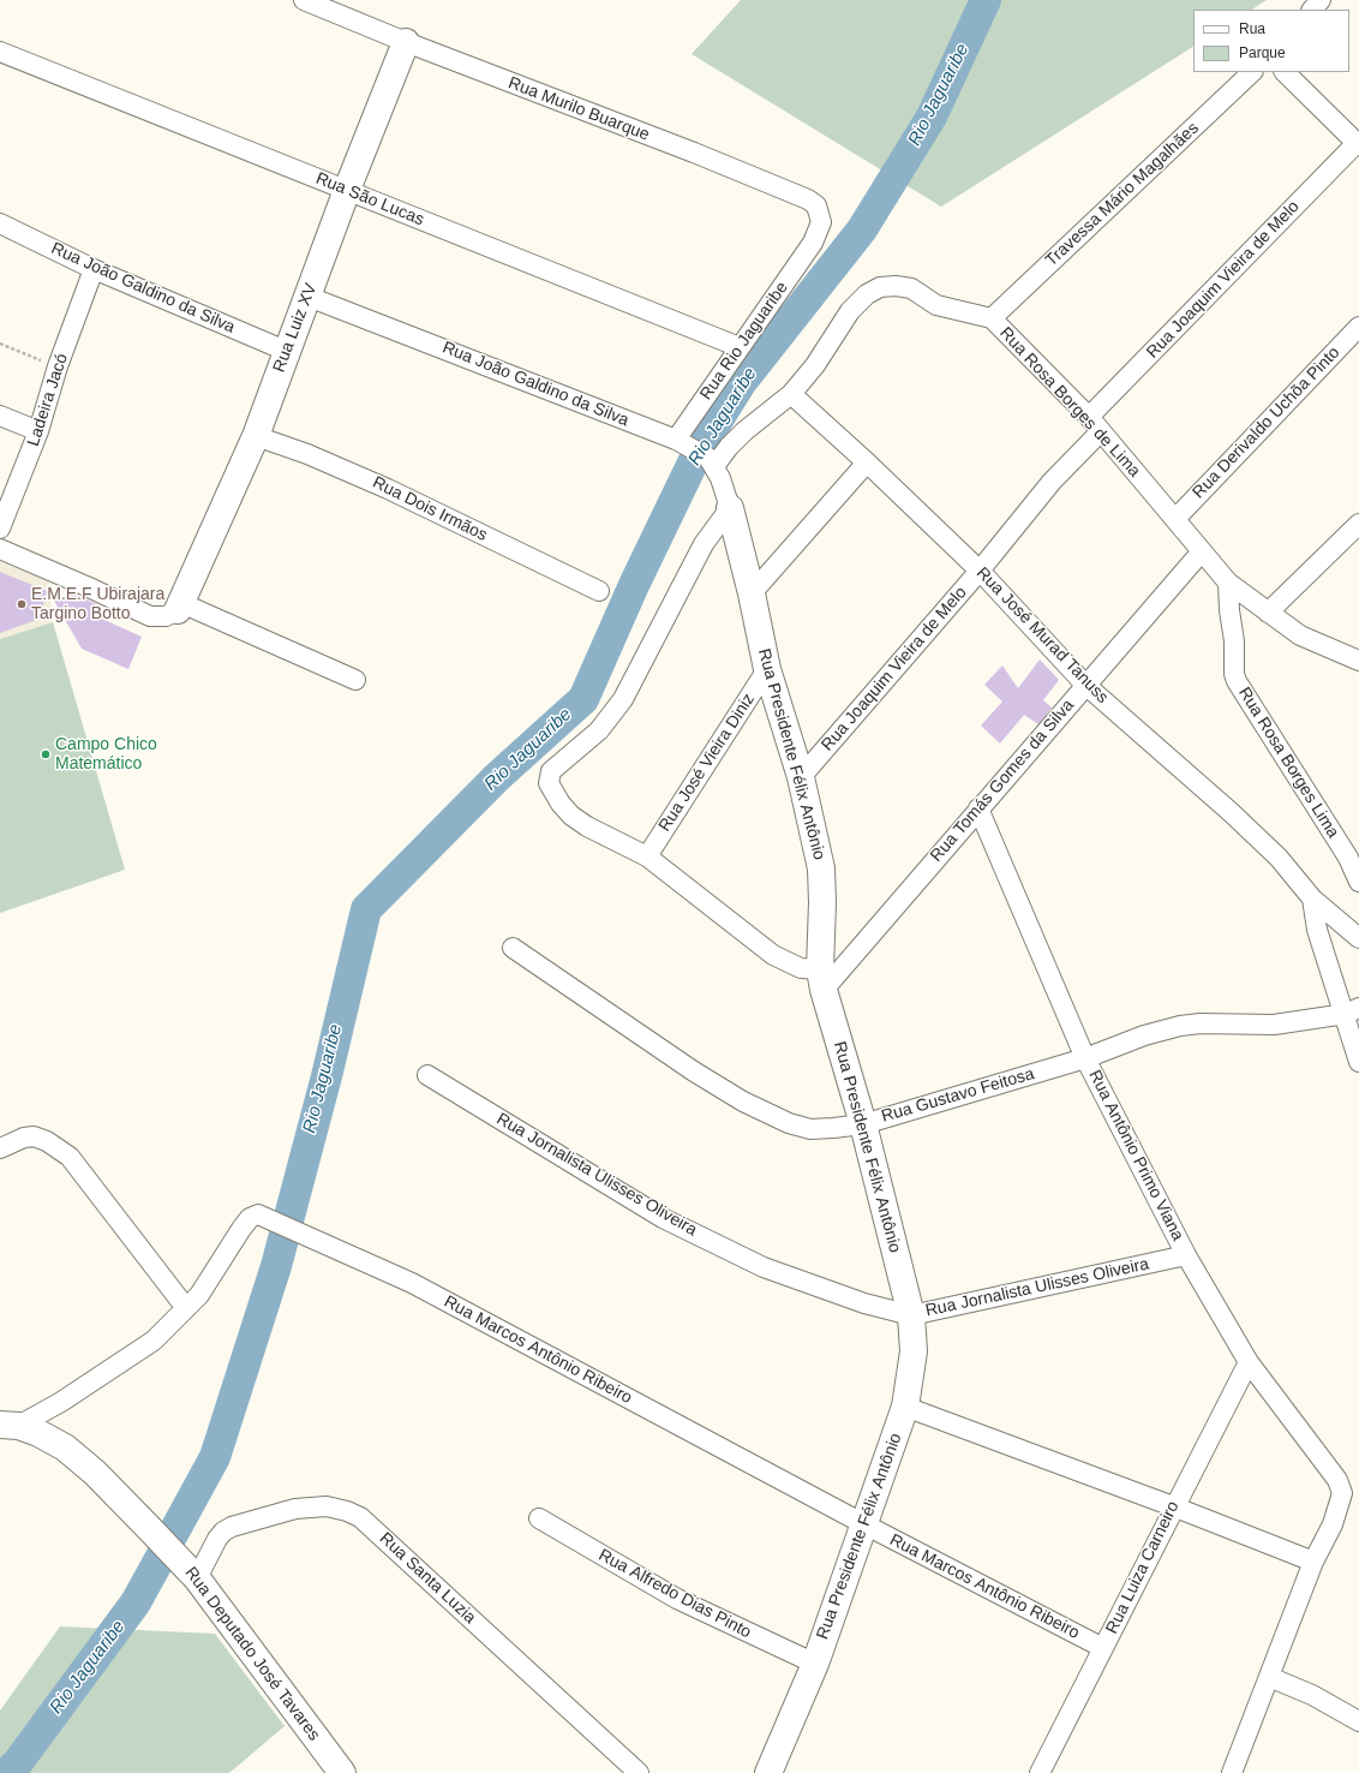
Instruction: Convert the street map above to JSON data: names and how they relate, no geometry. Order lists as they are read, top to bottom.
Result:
{
  "streets": {
    "street": [
      "Rua Murilo Buarque",
      "Travessa Mário Magalhães",
      "Rua São Lucas",
      "Rua Joaquim Vieira de Melo",
      "Rua João Galdino da Silva",
      "Rua Luiz XV",
      "Rua Rio Jaguaribe",
      "Ladeira Jacó",
      "Rua Rosa Borges de Lima",
      "Rua Derivaldo Uchõa Pinto",
      "Rua Dois Irmãos",
      "Rua José Murad Tanuss",
      "Rua Presidente Félix Antônio",
      "Rua José Vieira Diniz",
      "Rua Rosa Borges Lima",
      "Rua Tomás Gomes da Silva",
      "Rua Gustavo Feitosa",
      "Rua Antônio Primo Viana",
      "Rua Jornalista Ulisses Oliveira",
      "Rua Marcos Antônio Ribeiro",
      "Rua Luiza Carneiro",
      "Rua Santa Luzia",
      "Rua Alfredo Dias Pinto",
      "Rua Deputado José Tavares"
    ]
  },
  "crossings": [
    ["Rua Murilo Buarque", "Rua Luiz XV"],
    ["Rua Murilo Buarque", "Rua Rio Jaguaribe"],
    ["Travessa Mário Magalhães", "Rua Rosa Borges de Lima"],
    ["Rua São Lucas", "Rua Luiz XV"],
    ["Rua São Lucas", "Rua Rio Jaguaribe"],
    ["Rua Joaquim Vieira de Melo", "Rua Rosa Borges de Lima"],
    ["Rua Joaquim Vieira de Melo", "Rua José Murad Tanuss"],
    ["Rua Joaquim Vieira de Melo", "Rua Presidente Félix Antônio"],
    ["Rua João Galdino da Silva", "Rua Luiz XV"],
    ["Rua João Galdino da Silva", "Rua Rio Jaguaribe"],
    ["Rua João Galdino da Silva", "Ladeira Jacó"],
    ["Rua João Galdino da Silva", "Rua Rosa Borges de Lima"],
    ["Rua Luiz XV", "Rua Dois Irmãos"],
    ["Rua Rosa Borges de Lima", "Rua Derivaldo Uchõa Pinto"],
    ["Rua Rosa Borges de Lima", "Rua José Murad Tanuss"],
    ["Rua Rosa Borges de Lima", "Rua Rosa Borges Lima"],
    ["Rua Rosa Borges de Lima", "Rua Tomás Gomes da Silva"],
    ["Rua José Murad Tanuss", "Rua Tomás Gomes da Silva"],
    ["Rua Presidente Félix Antônio", "Rua José Vieira Diniz"],
    ["Rua Presidente Félix Antônio", "Rua Tomás Gomes da Silva"],
    ["Rua Presidente Félix Antônio", "Rua Gustavo Feitosa"],
    ["Rua Presidente Félix Antônio", "Rua Jornalista Ulisses Oliveira"],
    ["Rua Presidente Félix Antônio", "Rua Marcos Antônio Ribeiro"],
    ["Rua Presidente Félix Antônio", "Rua Alfredo Dias Pinto"],
    ["Rua Tomás Gomes da Silva", "Rua Antônio Primo Viana"],
    ["Rua Gustavo Feitosa", "Rua Antônio Primo Viana"],
    ["Rua Antônio Primo Viana", "Rua Jornalista Ulisses Oliveira"],
    ["Rua Antônio Primo Viana", "Rua Luiza Carneiro"],
    ["Rua Marcos Antônio Ribeiro", "Rua Luiza Carneiro"],
    ["Rua Marcos Antônio Ribeiro", "Rua Deputado José Tavares"],
    ["Rua Santa Luzia", "Rua Deputado José Tavares"]
  ],
  "water": ["Rio Jaguaribe"],
  "places": ["E.M.E.F Ubirajara Targino Botto", "Campo Chico Matemático"],
  "legend": ["Rua", "Parque"]
}
